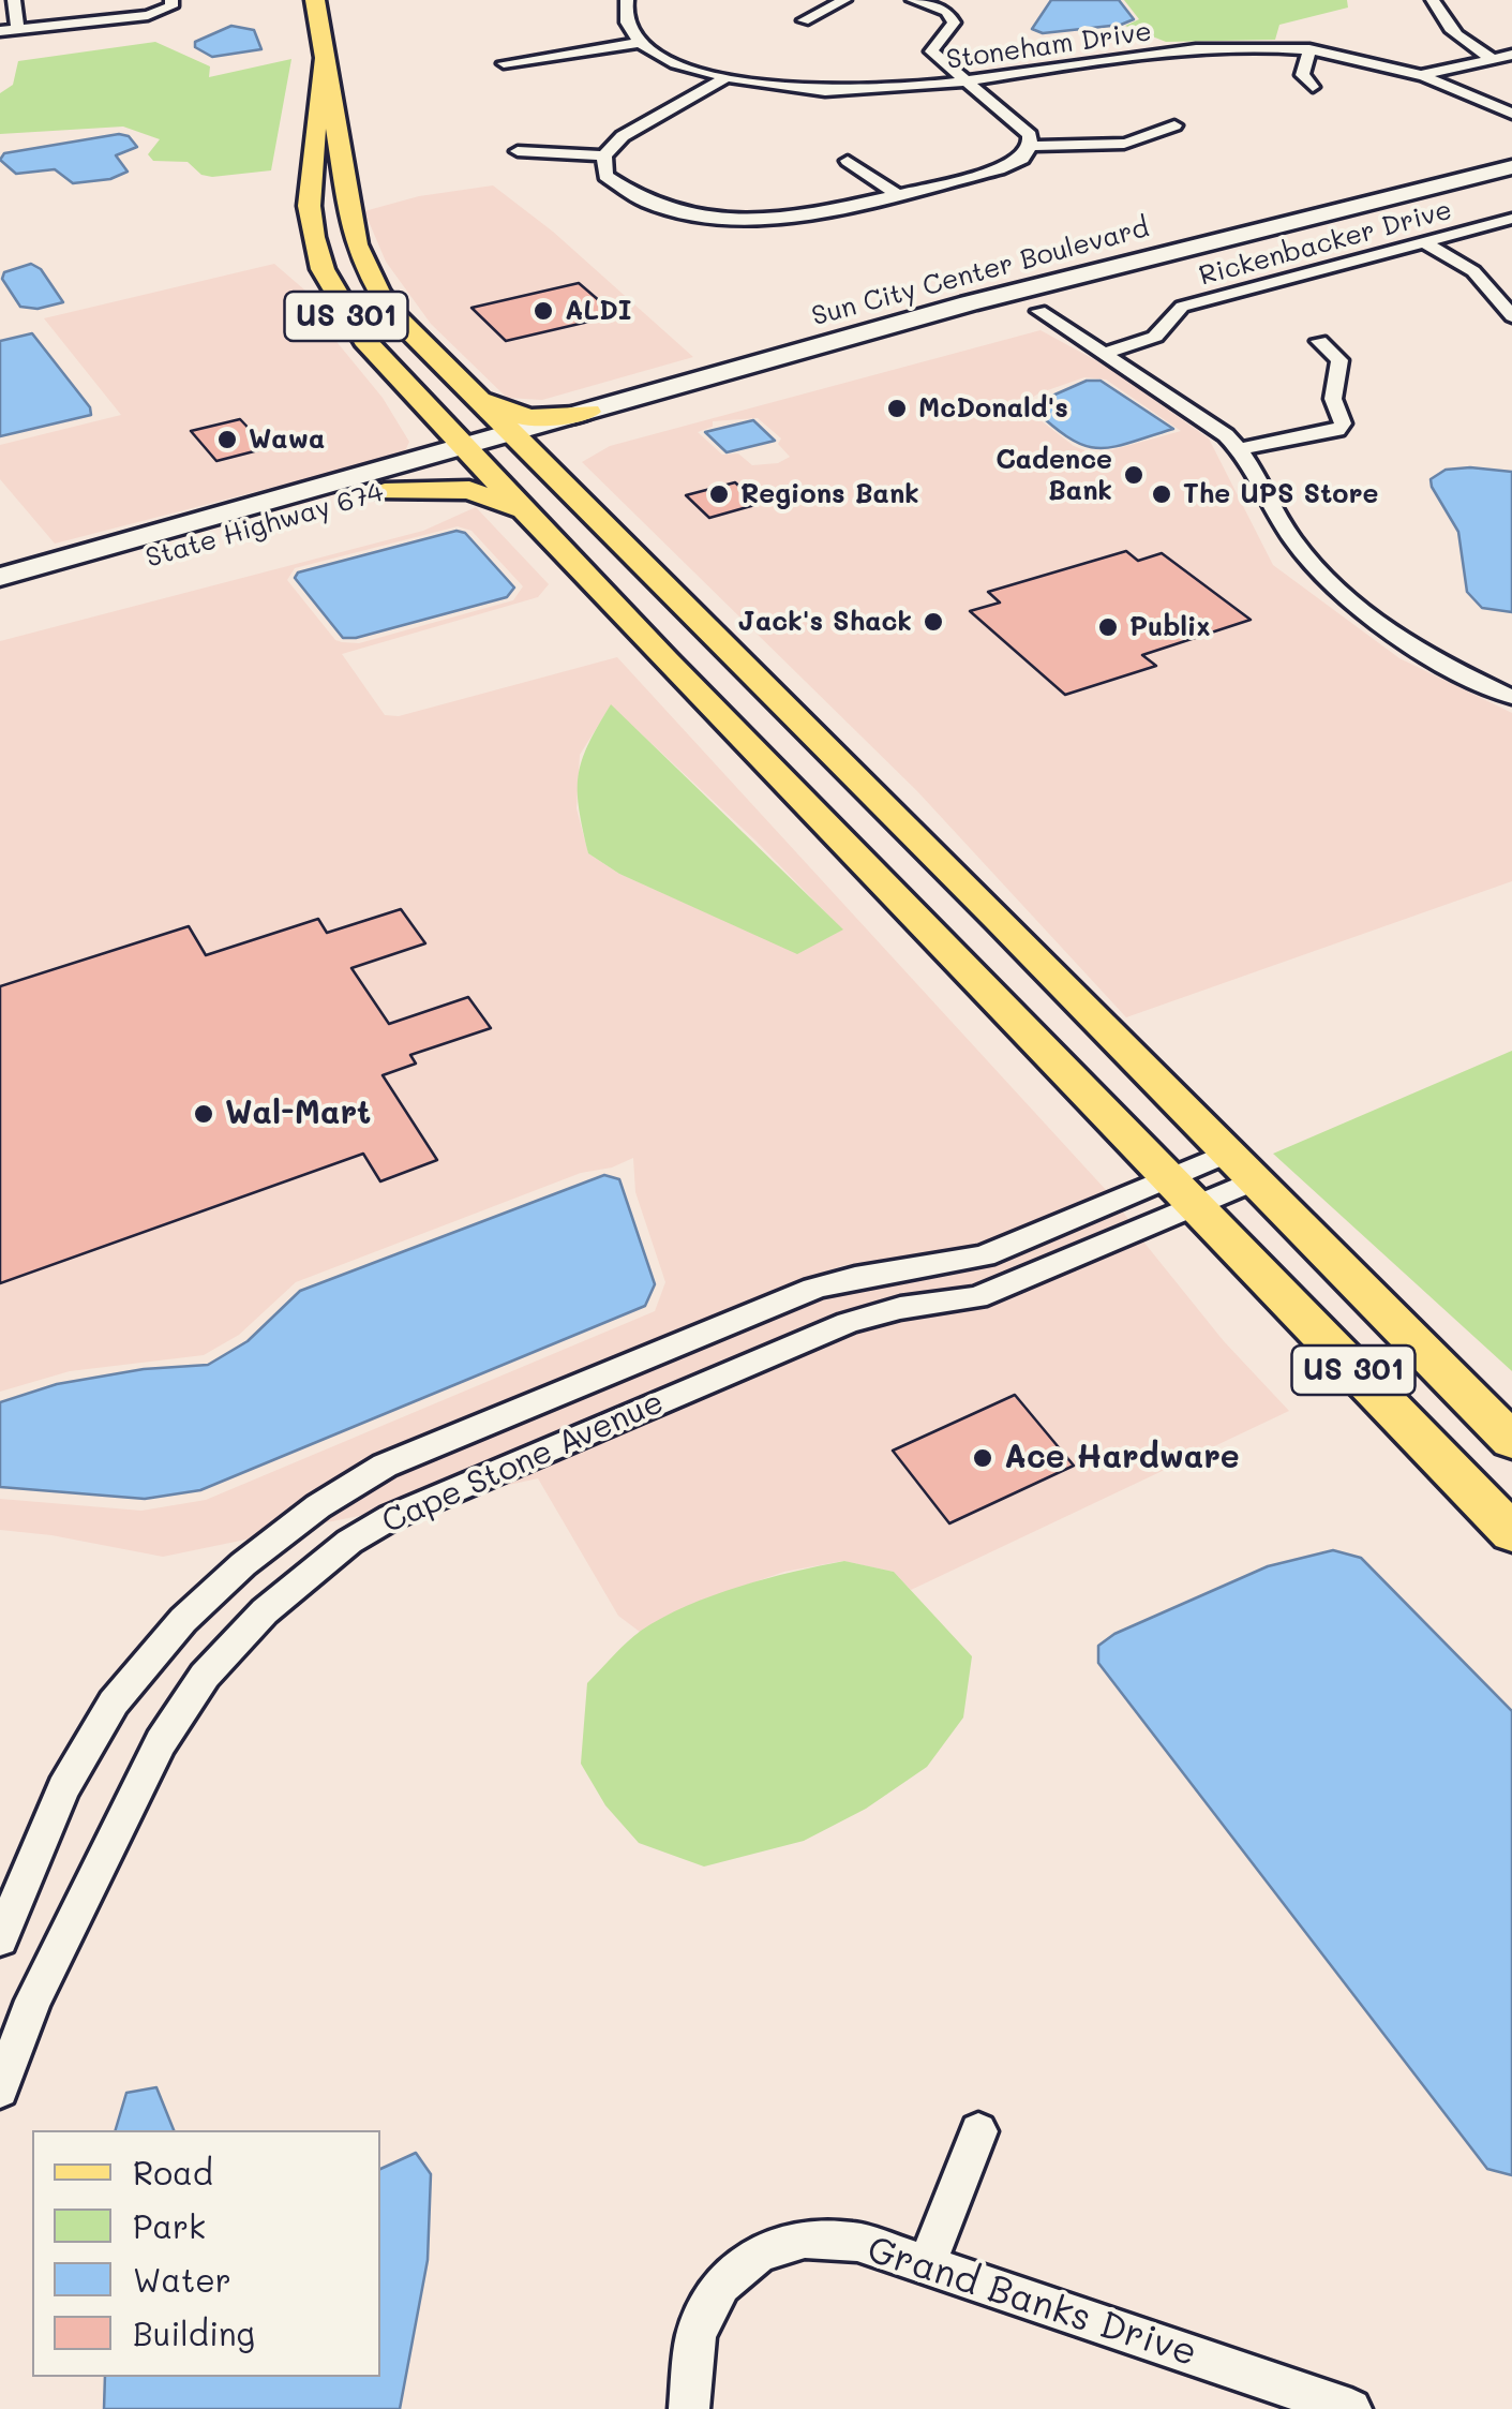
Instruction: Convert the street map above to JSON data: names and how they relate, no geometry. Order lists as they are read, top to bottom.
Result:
{
  "streets": {
    "main road": ["Sun City Center Boulevard", "US 301", "State Highway 674"],
    "street": [
      "Stoneham Drive",
      "Rickenbacker Drive",
      "Cape Stone Avenue",
      "Grand Banks Drive"
    ]
  },
  "crossings": [
    ["Sun City Center Boulevard", "US 301"],
    ["Sun City Center Boulevard", "State Highway 674"],
    ["US 301", "State Highway 674"],
    ["US 301", "Cape Stone Avenue"]
  ],
  "places": [
    "ALDI",
    "McDonald's",
    "Wawa",
    "Cadence Bank",
    "Regions Bank",
    "The UPS Store",
    "Jack's Shack",
    "Publix",
    "Wal-Mart",
    "Ace Hardware"
  ],
  "legend": [
    "Road",
    "Park",
    "Water",
    "Building"
  ]
}
